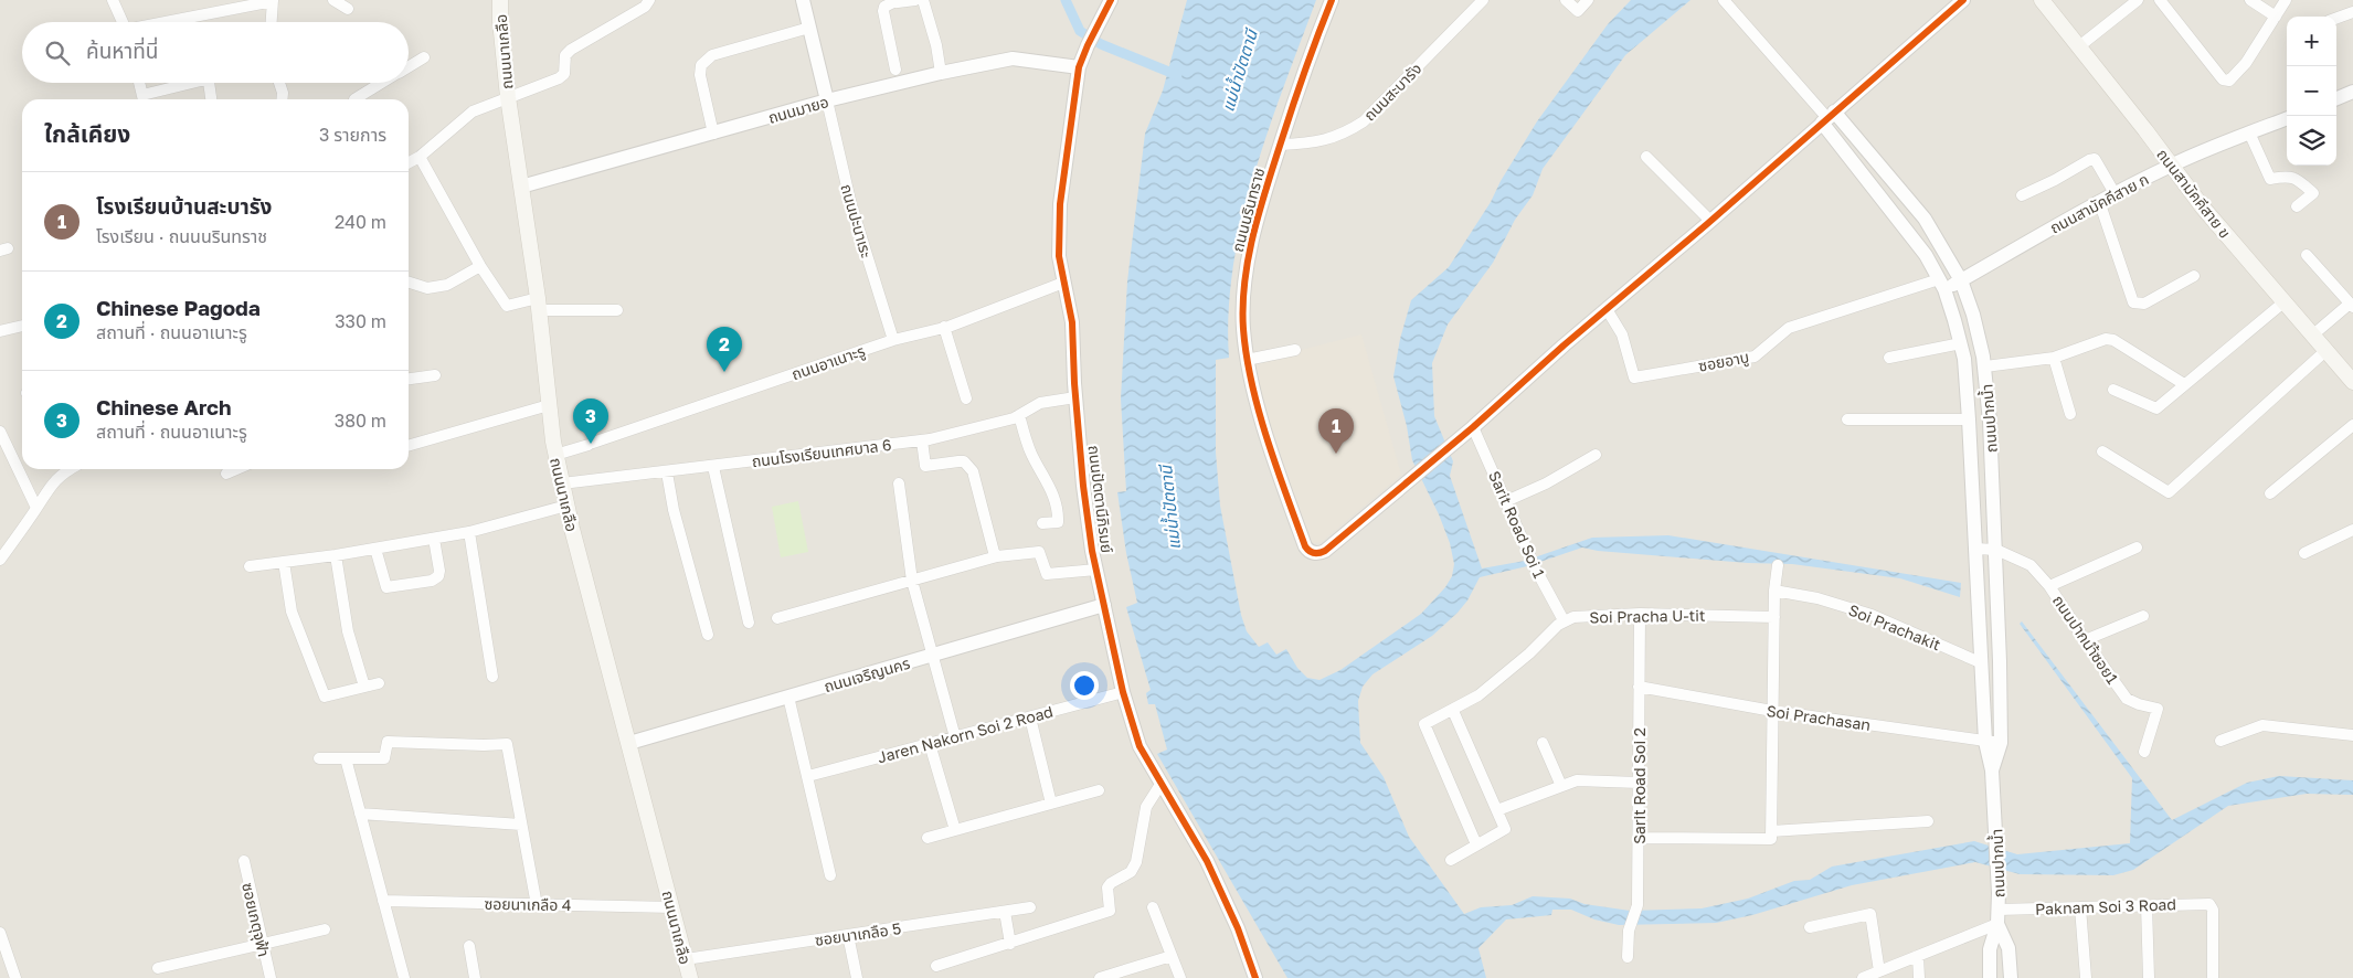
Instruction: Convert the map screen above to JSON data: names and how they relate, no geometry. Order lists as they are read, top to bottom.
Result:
{
  "streets": {
    "main road": ["ถนนนาเกลือ", "ถนนสามัคคีสาย ข"],
    "street": [
      "ถนนสะบารัง",
      "ถนนมายอ",
      "ถนนสามัคคีสาย ก",
      "ถนนนรินทราช",
      "ถนนปะนาเระ",
      "ซอยอาบู",
      "ถนนอาเนาะรู",
      "ถนนปากน้ำ",
      "ถนนโรงเรียนเทศบาล 6",
      "ถนนปัตตานีภิรมย์",
      "Sarit Road Soi 1",
      "Soi Pracha U-tit",
      "Soi Prachakit",
      "ถนนปากนำ้ซอย1",
      "ถนนเจริญนคร",
      "Soi Prachasan",
      "Jaren Nakorn Soi 2 Road",
      "Sarit Road Soi 2",
      "ซอยนาเกลือ 4",
      "Paknam Soi 3 Road",
      "ซอยเกตุจุฟ้า",
      "ซอยนาเกลือ 5"
    ]
  },
  "crossings": [
    ["ถนนนาเกลือ", "ถนนมายอ"],
    ["ถนนนาเกลือ", "ถนนอาเนาะรู"],
    ["ถนนนาเกลือ", "ถนนโรงเรียนเทศบาล 6"],
    ["ถนนนาเกลือ", "ถนนเจริญนคร"],
    ["ถนนนาเกลือ", "ซอยนาเกลือ 4"],
    ["ถนนนาเกลือ", "ซอยนาเกลือ 5"],
    ["ถนนสะบารัง", "ถนนนรินทราช"],
    ["ถนนมายอ", "ถนนปะนาเระ"],
    ["ถนนมายอ", "ถนนปัตตานีภิรมย์"],
    ["ถนนสามัคคีสาย ข", "ถนนสามัคคีสาย ก"],
    ["ถนนสามัคคีสาย ก", "ซอยอาบู"],
    ["ถนนสามัคคีสาย ก", "ถนนปากน้ำ"],
    ["ถนนนรินทราช", "Sarit Road Soi 1"],
    ["ถนนปะนาเระ", "ถนนอาเนาะรู"],
    ["ซอยอาบู", "ถนนปากน้ำ"],
    ["ถนนอาเนาะรู", "ถนนปัตตานีภิรมย์"],
    ["ถนนปากน้ำ", "Soi Prachakit"],
    ["ถนนปากน้ำ", "ถนนปากนำ้ซอย1"],
    ["ถนนปากน้ำ", "Soi Prachasan"],
    ["ถนนปากน้ำ", "Paknam Soi 3 Road"],
    ["ถนนโรงเรียนเทศบาล 6", "ถนนปัตตานีภิรมย์"],
    ["ถนนปัตตานีภิรมย์", "ถนนเจริญนคร"],
    ["ถนนปัตตานีภิรมย์", "Jaren Nakorn Soi 2 Road"],
    ["Sarit Road Soi 1", "Soi Pracha U-tit"],
    ["Soi Pracha U-tit", "Sarit Road Soi 2"],
    ["Soi Prachasan", "Sarit Road Soi 2"]
  ],
  "water": ["แม่น้ำปัตตานี"],
  "page": {
    "map_buttons": ["+", "−"],
    "search": "ค้นหาที่นี่",
    "heading": ["ใกล้เคียง", "3 รายการ"],
    "list": [
      {
        "mark": "1",
        "name": "โรงเรียนบ้านสะบารัง",
        "note": "โรงเรียน · ถนนนรินทราช",
        "value": "240 m"
      },
      {
        "mark": "2",
        "name": "Chinese Pagoda",
        "note": "สถานที่ · ถนนอาเนาะรู",
        "value": "330 m"
      },
      {
        "mark": "3",
        "name": "Chinese Arch",
        "note": "สถานที่ · ถนนอาเนาะรู",
        "value": "380 m"
      }
    ],
    "pins": ["2", "3", "1"]
  }
}
